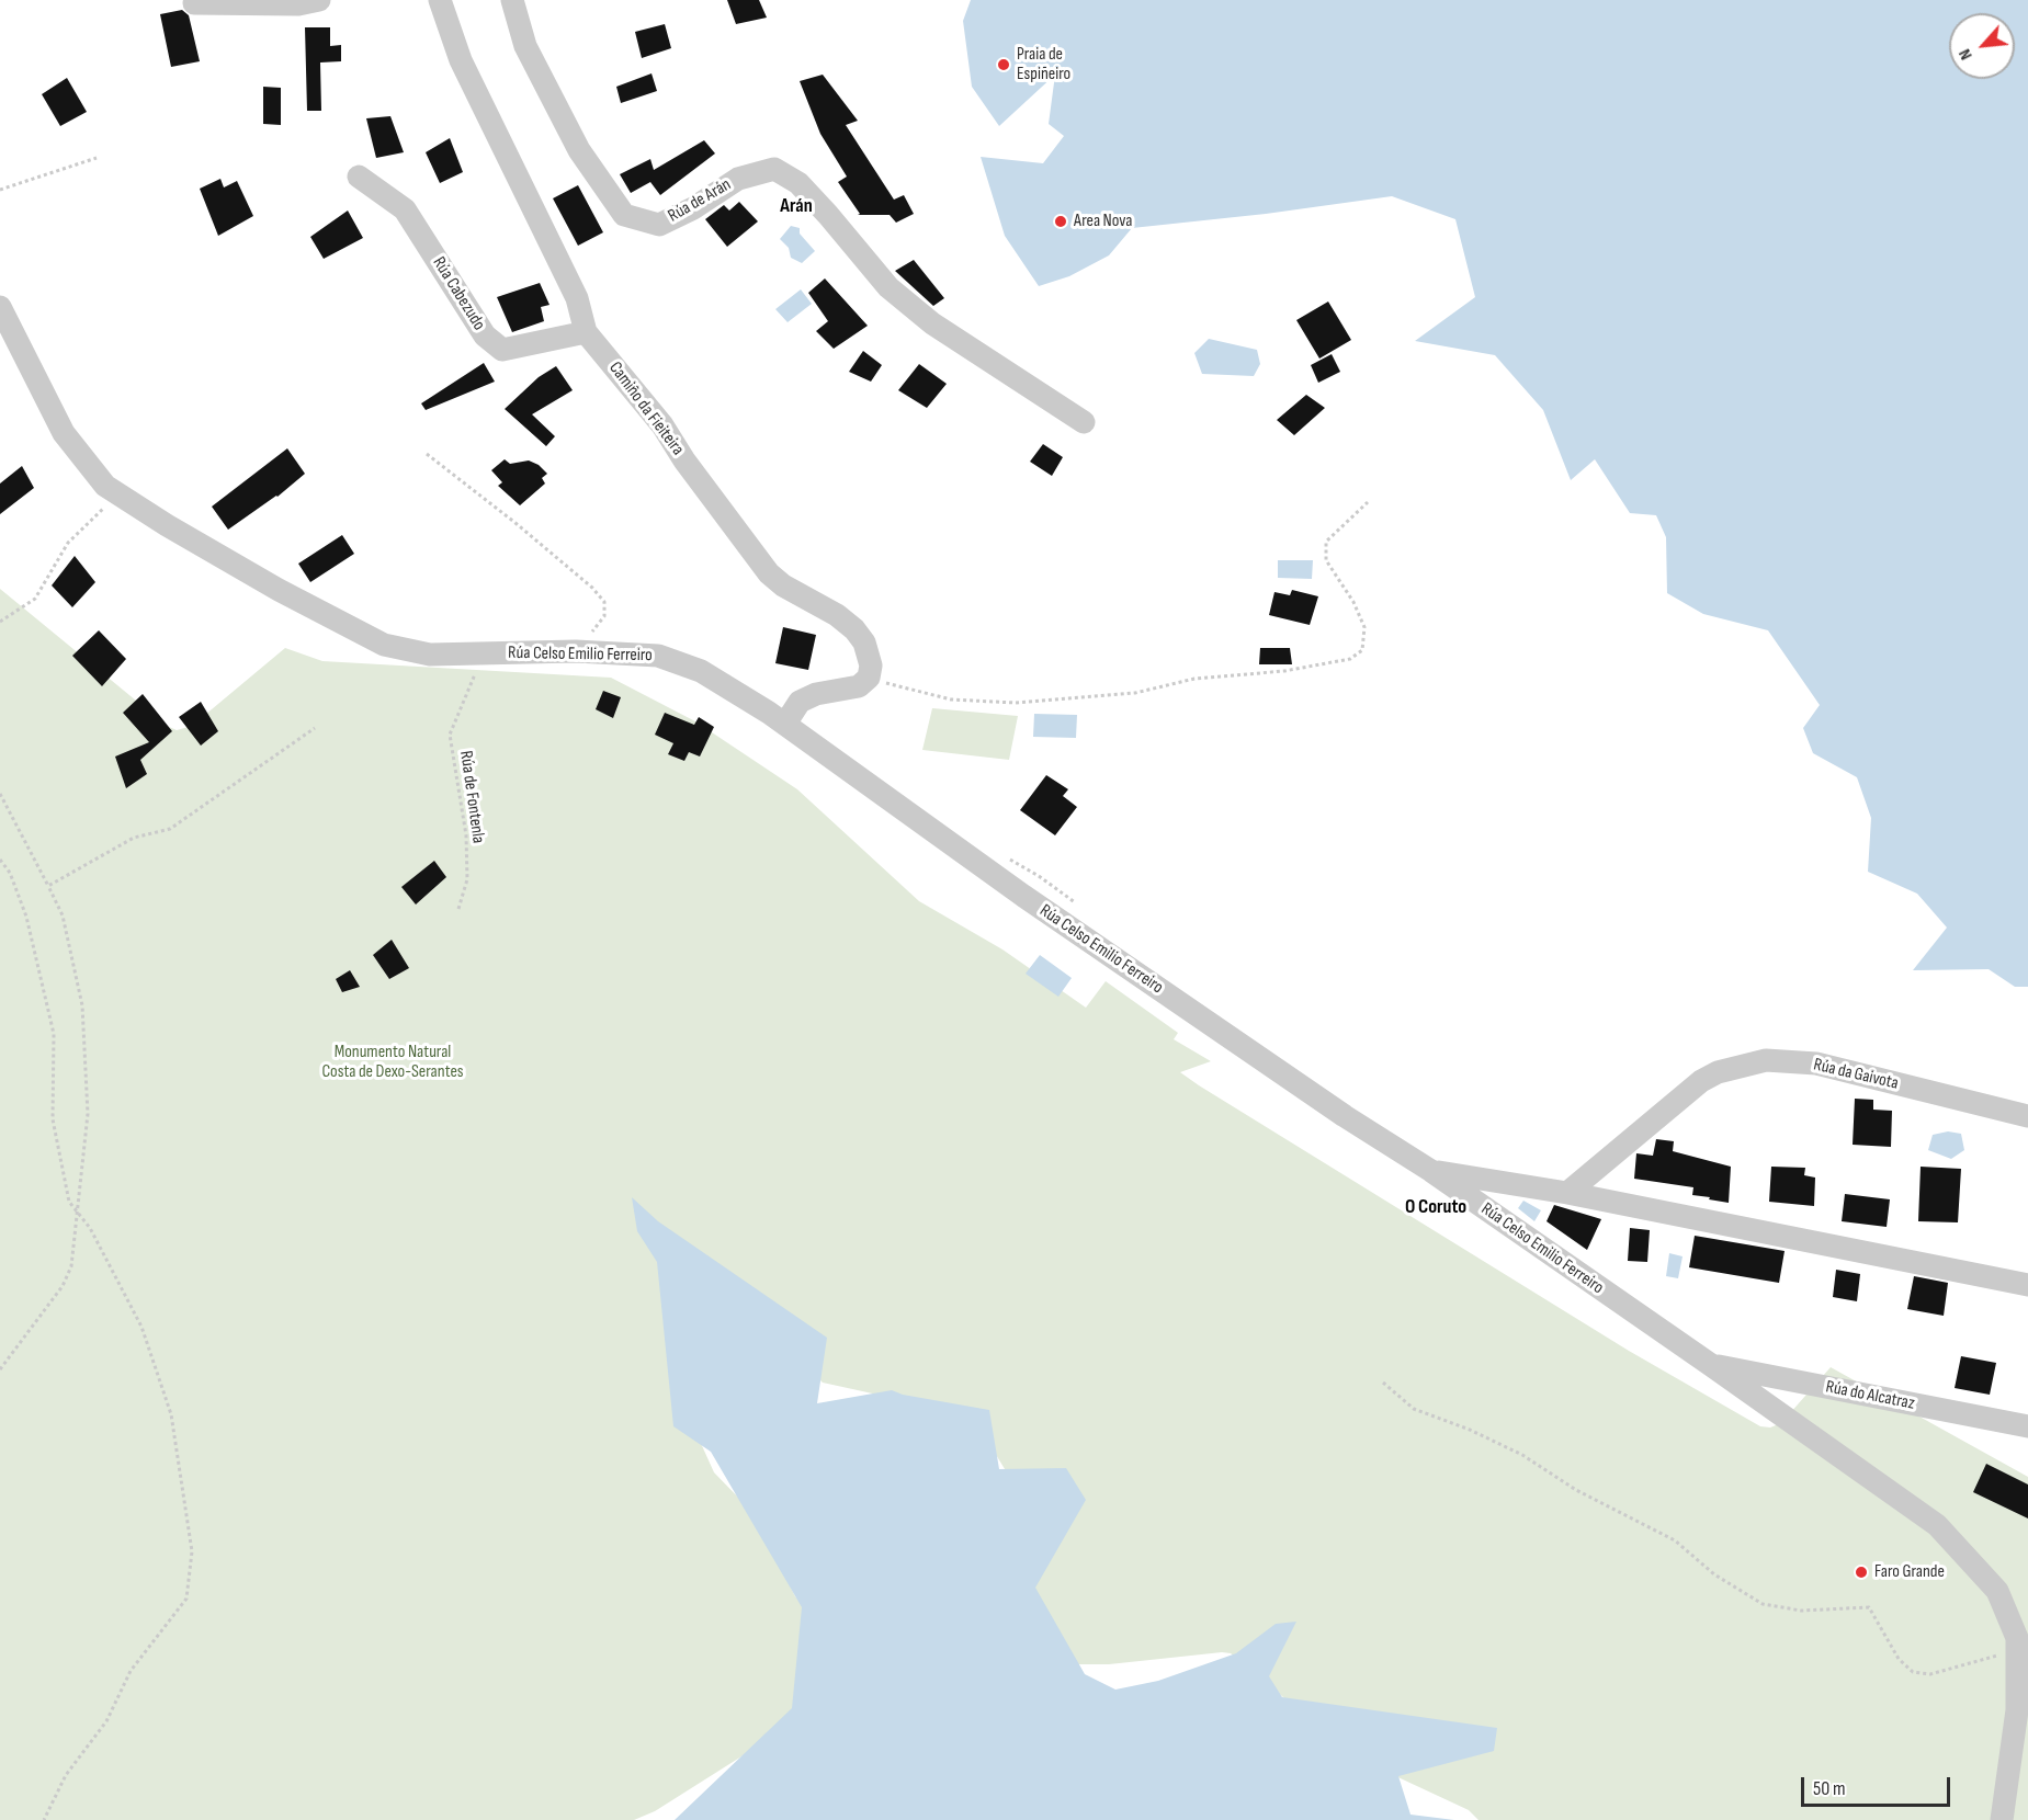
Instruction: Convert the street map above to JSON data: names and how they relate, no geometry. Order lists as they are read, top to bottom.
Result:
{
  "streets": {
    "street": [
      "Rúa de Arán",
      "Rúa Cabezudo",
      "Camiño da Fieiteira",
      "Rúa Celso Emilio Ferreiro",
      "Rúa da Gaivota",
      "Rúa do Alcatraz"
    ],
    "path": ["Rúa de Fontenla"]
  },
  "crossings": [
    ["Rúa Cabezudo", "Camiño da Fieiteira"],
    ["Rúa Celso Emilio Ferreiro", "Rúa de Fontenla"],
    ["Rúa Celso Emilio Ferreiro", "Rúa do Alcatraz"]
  ],
  "districts": ["Arán", "O Coruto"],
  "parks": ["Monumento Natural Costa de Dexo-Serantes"],
  "places": ["Praia de Espiñeiro", "Area Nova", "Faro Grande"],
  "scale_bar": "50 m",
  "north": "bottom left"
}
